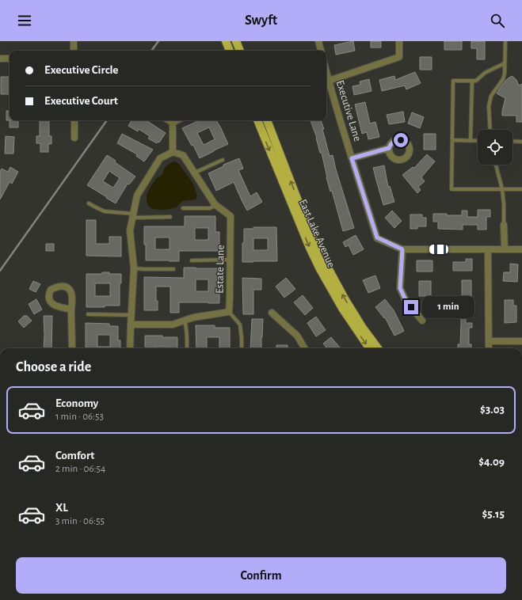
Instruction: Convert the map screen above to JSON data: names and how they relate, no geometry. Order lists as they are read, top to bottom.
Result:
{
  "streets": {
    "main road": ["East Lake Avenue"],
    "street": ["Executive Lane", "Estate Lane"]
  },
  "page": {
    "header": "Swyft",
    "banner": ["Executive Circle", "Executive Court"],
    "bubble": "1 min",
    "heading": "Choose a ride",
    "list": [
      {
        "name": "Economy",
        "note": "1 min · 06:53",
        "value": "$3.03"
      },
      {
        "name": "Comfort",
        "note": "2 min · 06:54",
        "value": "$4.09"
      },
      {
        "name": "XL",
        "note": "3 min · 06:55",
        "value": "$5.15"
      }
    ],
    "buttons": "Confirm"
  }
}
